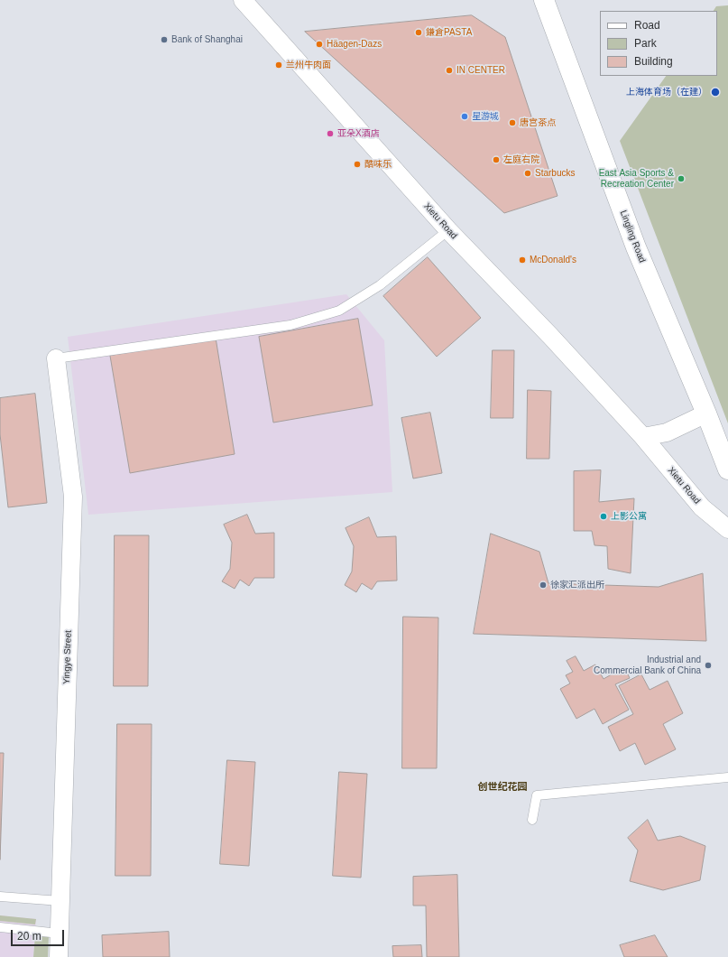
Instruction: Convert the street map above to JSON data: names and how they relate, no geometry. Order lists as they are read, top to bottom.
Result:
{
  "streets": {
    "street": ["Xietu Road", "Lingling Road", "Yingye Street"]
  },
  "districts": ["创世纪花园"],
  "places": [
    "鎌倉PASTA",
    "Bank of Shanghai",
    "Häagen-Dazs",
    "兰州牛肉面",
    "IN CENTER",
    "上海体育场（在建）",
    "星游城",
    "唐宫茶点",
    "亚朵X酒店",
    "左庭右院",
    "酷味乐",
    "Starbucks",
    "East Asia Sports & Recreation Center",
    "McDonald's",
    "上影公寓",
    "徐家汇派出所",
    "Industrial and Commercial Bank of China"
  ],
  "legend": ["Road", "Park", "Building"],
  "scale_bar": "20 m"
}
